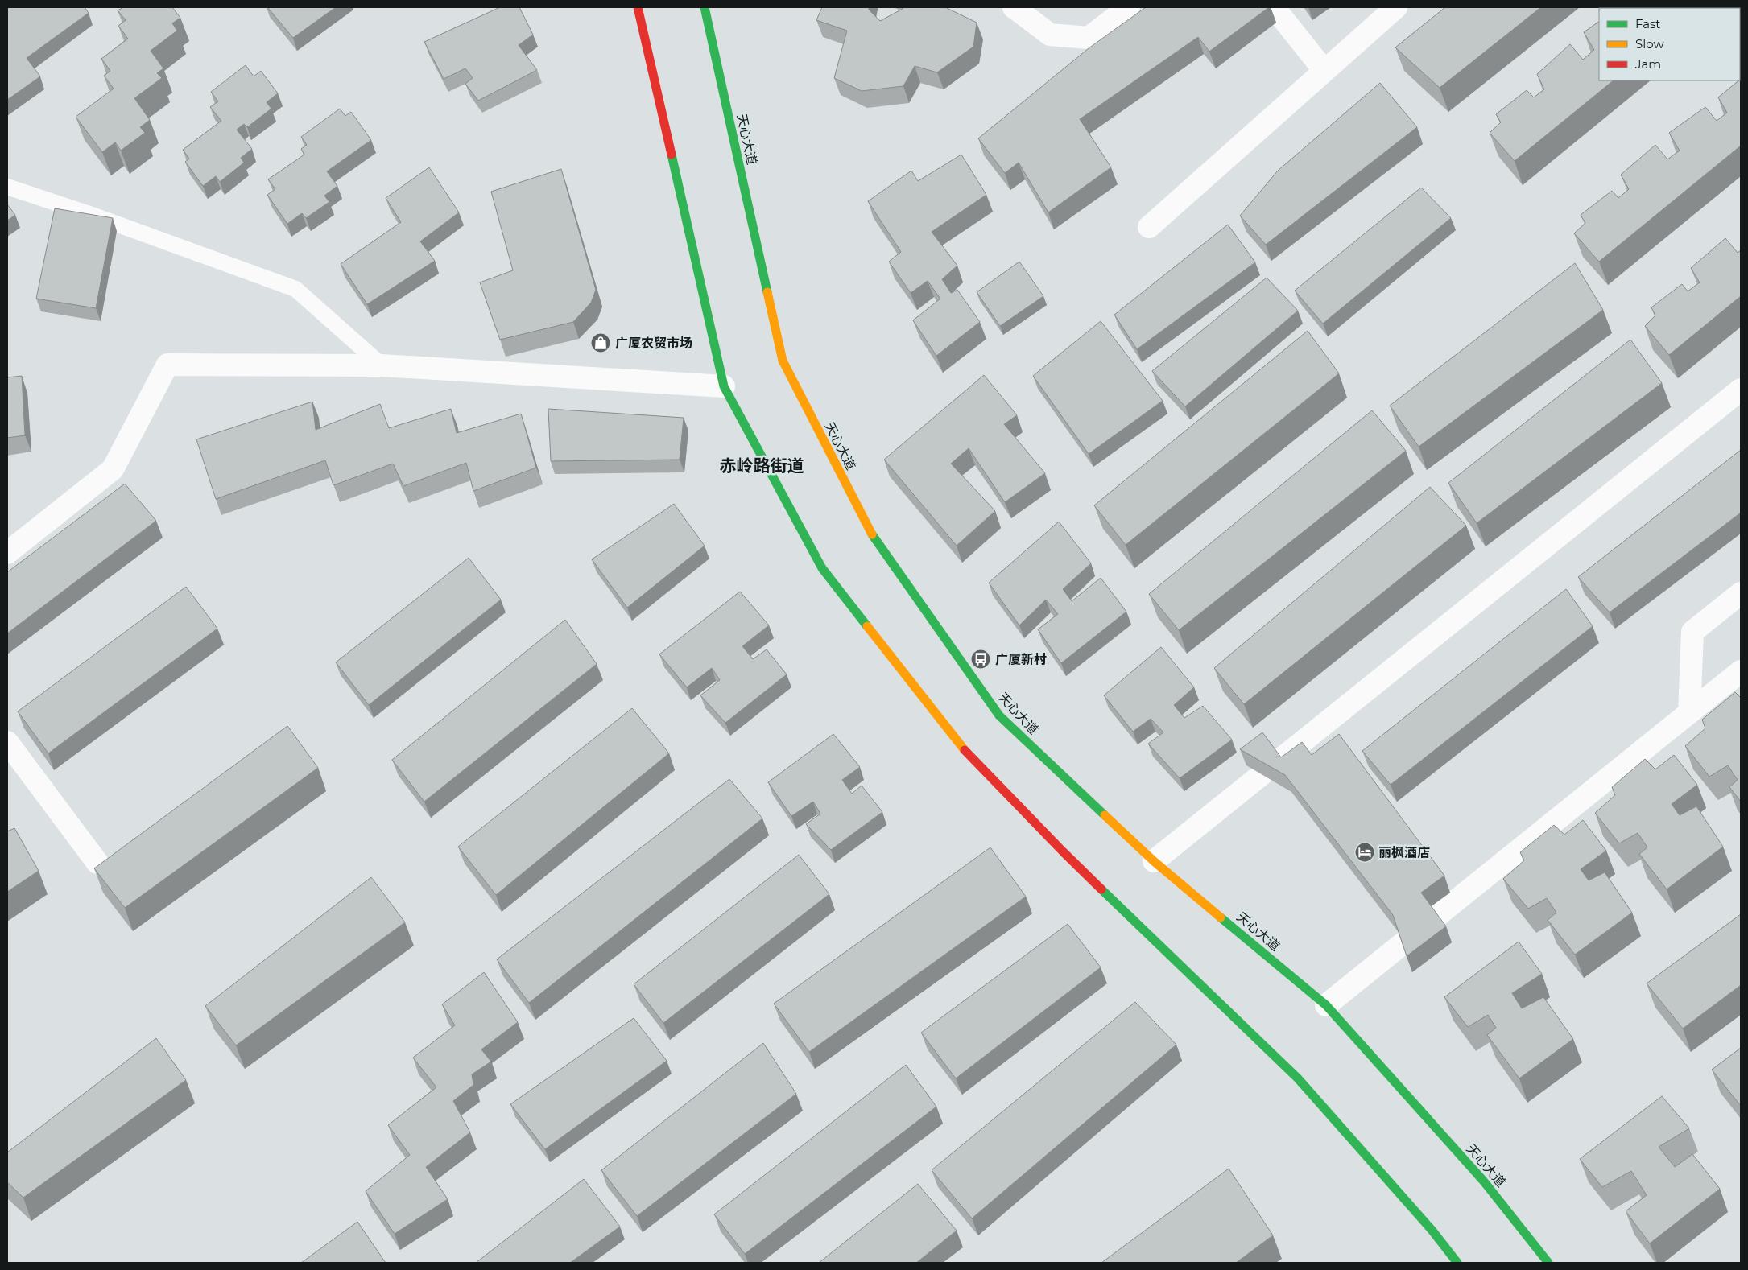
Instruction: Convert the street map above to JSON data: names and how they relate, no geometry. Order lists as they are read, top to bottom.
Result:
{
  "streets": {
    "main road": ["天心大道"]
  },
  "districts": ["赤岭路街道"],
  "places": {
    "shop": ["广厦农贸市场"],
    "bus stop": ["广厦新村"],
    "hotel": ["丽枫酒店"]
  },
  "legend": ["Fast", "Slow", "Jam"]
}
